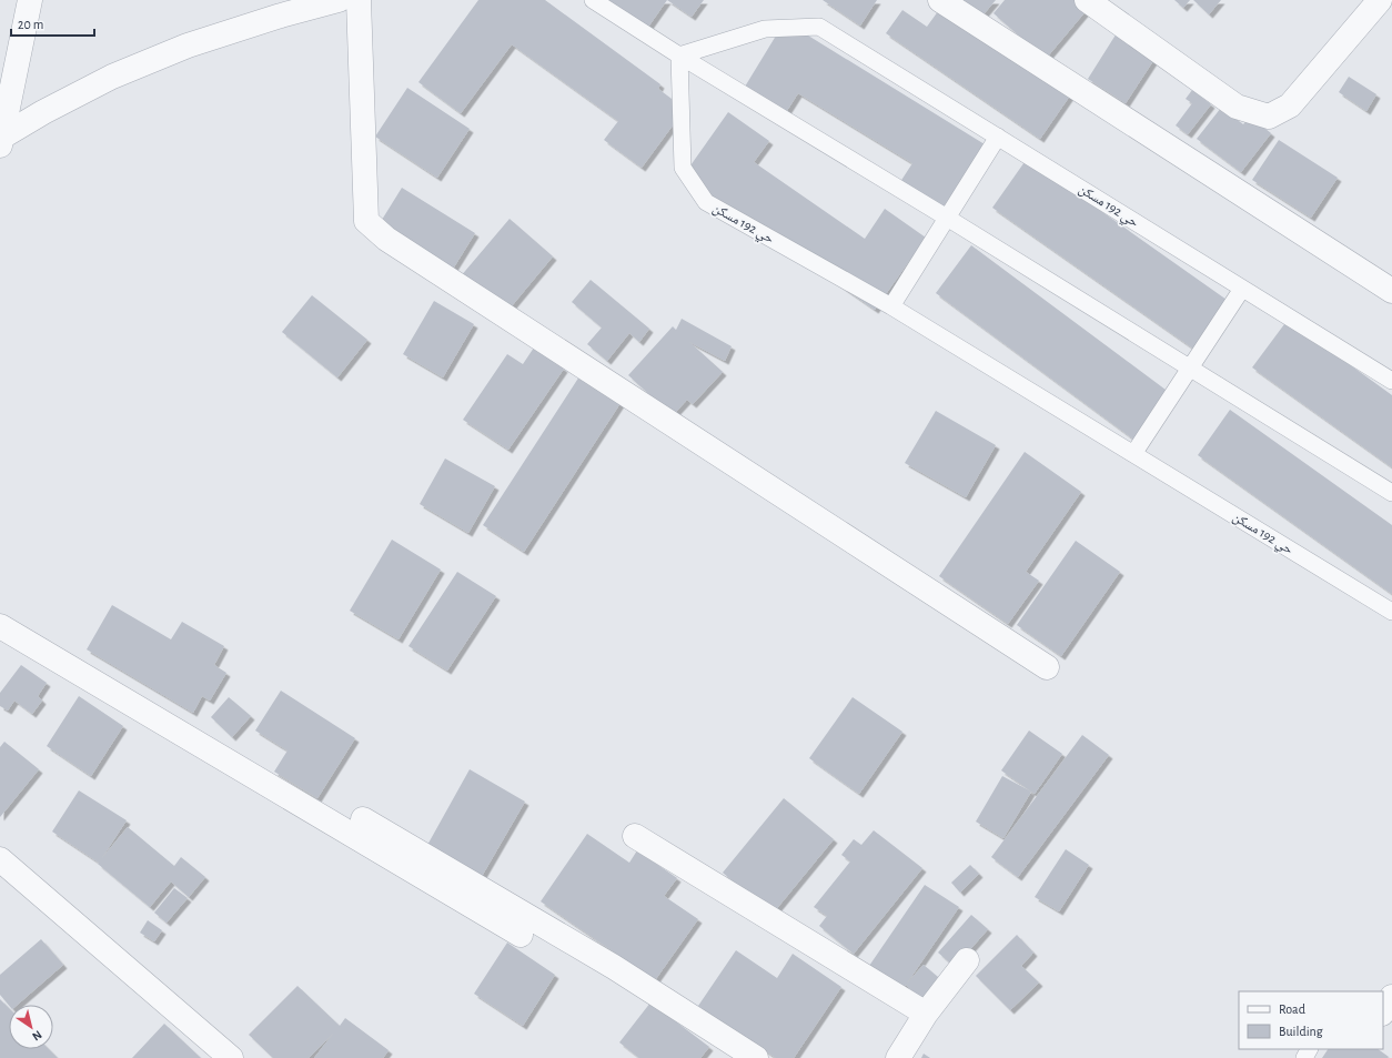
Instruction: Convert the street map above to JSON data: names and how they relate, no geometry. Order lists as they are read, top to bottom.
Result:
{
  "streets": {
    "lane": ["حي 192 مسكن"]
  },
  "legend": ["Road", "Building"],
  "scale_bar": "20 m",
  "north": "bottom right"
}
